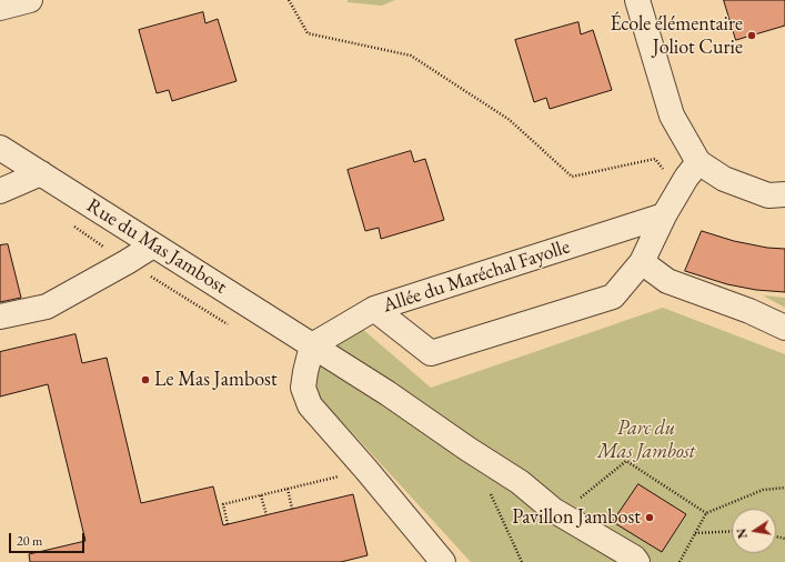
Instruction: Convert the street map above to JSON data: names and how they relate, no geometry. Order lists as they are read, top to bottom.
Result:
{
  "streets": {
    "street": ["Rue du Mas Jambost", "Allée du Maréchal Fayolle"]
  },
  "parks": ["Parc du Mas Jambost"],
  "places": ["École élémentaire Joliot Curie", "Le Mas Jambost", "Pavillon Jambost"],
  "scale_bar": "20 m",
  "north": "left"
}
